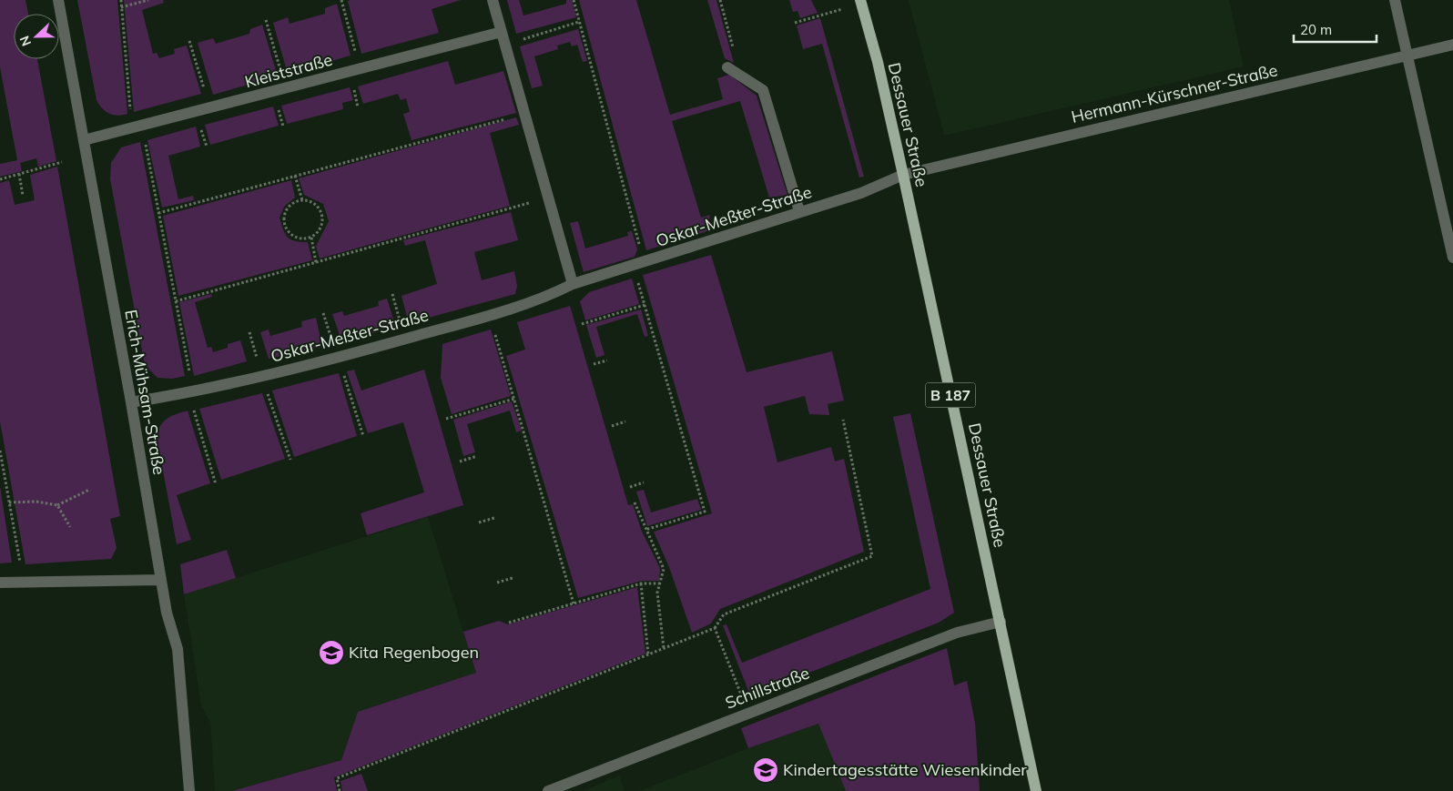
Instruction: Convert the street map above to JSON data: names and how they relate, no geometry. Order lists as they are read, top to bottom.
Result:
{
  "streets": {
    "main road": ["Dessauer Straße", "B 187"],
    "street": [
      "Kleiststraße",
      "Hermann-Kürschner-Straße",
      "Oskar-Meßter-Straße",
      "Erich-Mühsam-Straße",
      "Schillstraße"
    ]
  },
  "crossings": [
    ["Kleiststraße", "Erich-Mühsam-Straße"],
    ["Hermann-Kürschner-Straße", "Dessauer Straße"],
    ["Hermann-Kürschner-Straße", "Oskar-Meßter-Straße"],
    ["Dessauer Straße", "Oskar-Meßter-Straße"],
    ["Dessauer Straße", "Schillstraße"],
    ["Oskar-Meßter-Straße", "Erich-Mühsam-Straße"]
  ],
  "places": {
    "school or university": ["Kita Regenbogen", "Kindertagesstätte Wiesenkinder"]
  },
  "scale_bar": "20 m",
  "north": "left"
}
